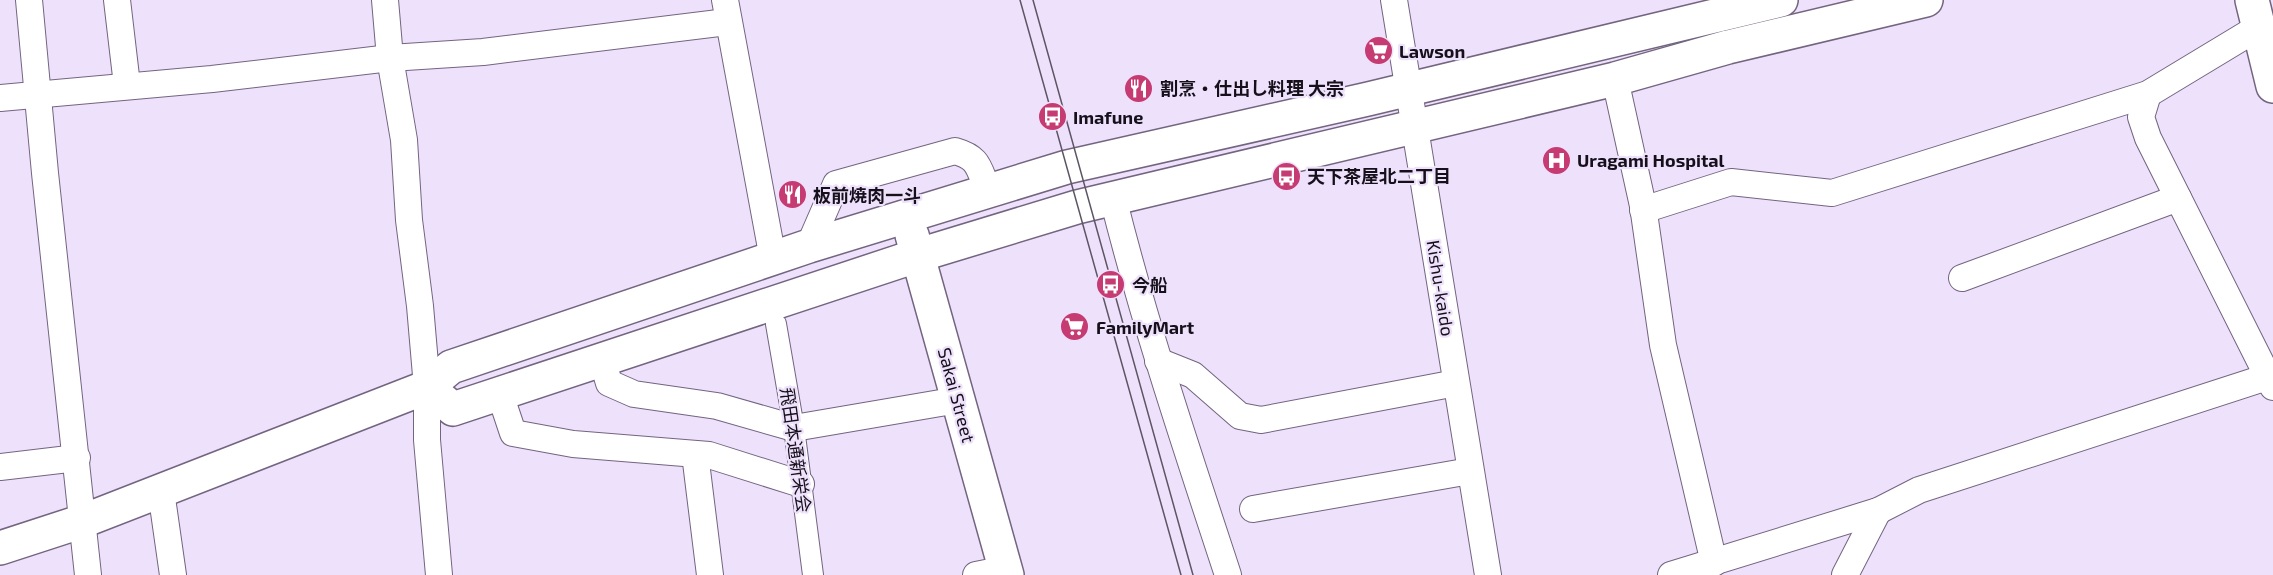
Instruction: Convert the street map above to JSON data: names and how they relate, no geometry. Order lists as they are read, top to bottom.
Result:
{
  "streets": {
    "street": ["Kishu-kaido", "Sakai Street", "飛田本通新栄会"]
  },
  "places": {
    "supermarket": ["Lawson", "FamilyMart"],
    "restaurant": ["割烹・仕出し料理 大宗", "板前焼肉一斗"],
    "bus stop": ["Imafune", "天下茶屋北二丁目", "今船"],
    "hospital": ["Uragami Hospital"]
  }
}
